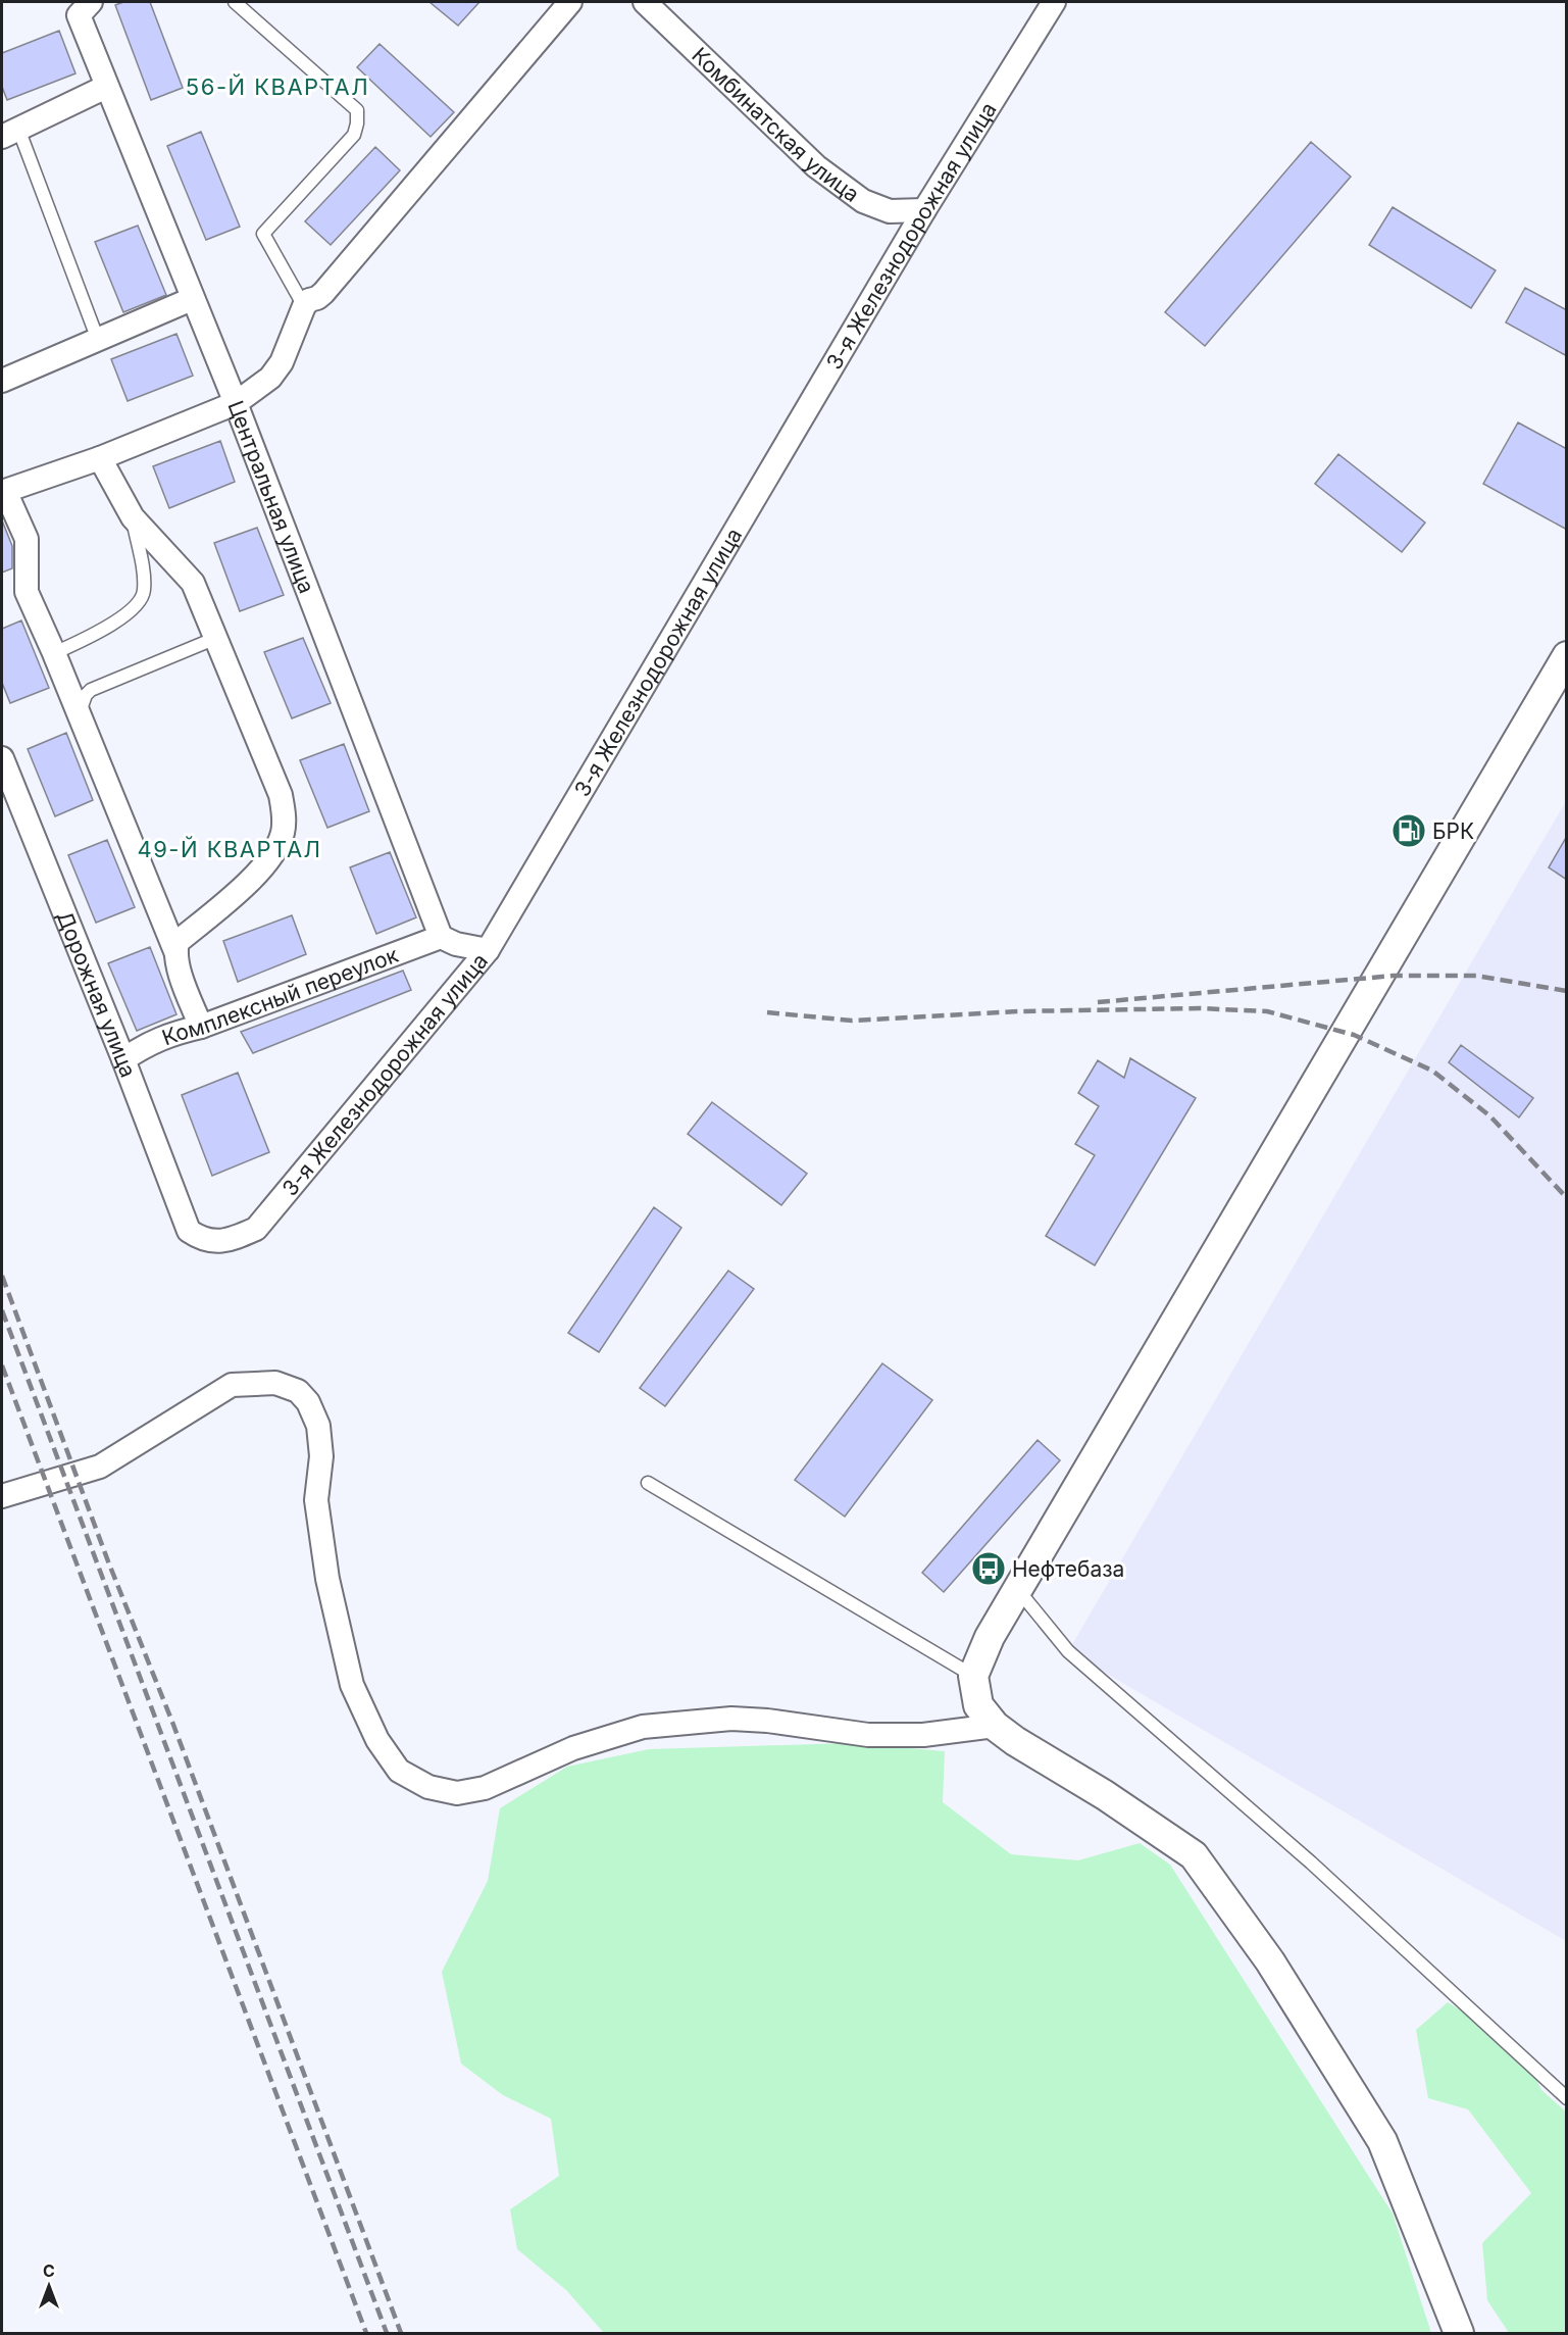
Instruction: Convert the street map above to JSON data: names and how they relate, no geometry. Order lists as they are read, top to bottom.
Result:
{
  "streets": {
    "street": [
      "Комбинатская улица",
      "3-я Железнодорожная улица",
      "Центральная улица",
      "Дорожная улица",
      "Комплексный переулок"
    ]
  },
  "crossings": [
    ["Комбинатская улица", "3-я Железнодорожная улица"],
    ["3-я Железнодорожная улица", "Дорожная улица"],
    ["Центральная улица", "Комплексный переулок"],
    ["Дорожная улица", "Комплексный переулок"]
  ],
  "districts": ["56-Й КВАРТАЛ", "49-Й КВАРТАЛ"],
  "places": {
    "fuel station": ["БРК"],
    "bus stop": ["Нефтебаза"]
  },
  "north": "top"
}
